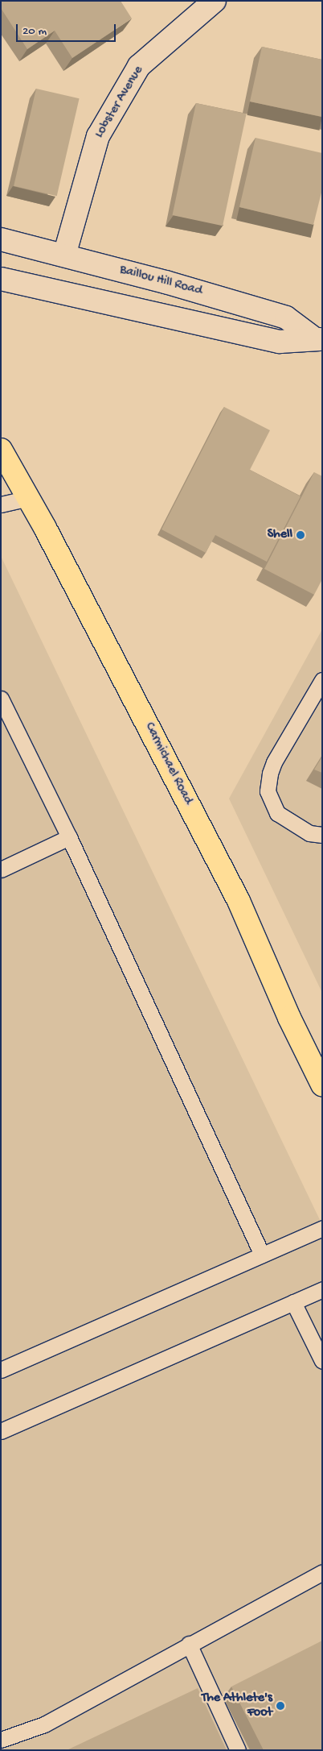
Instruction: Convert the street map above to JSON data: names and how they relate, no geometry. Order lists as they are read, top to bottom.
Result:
{
  "streets": {
    "main road": ["Lobster Avenue", "Baillou Hill Road", "Carmichael Road"]
  },
  "crossings": [
    ["Lobster Avenue", "Baillou Hill Road"]
  ],
  "places": ["Shell", "The Athlete's Foot"],
  "scale_bar": "20 m"
}
